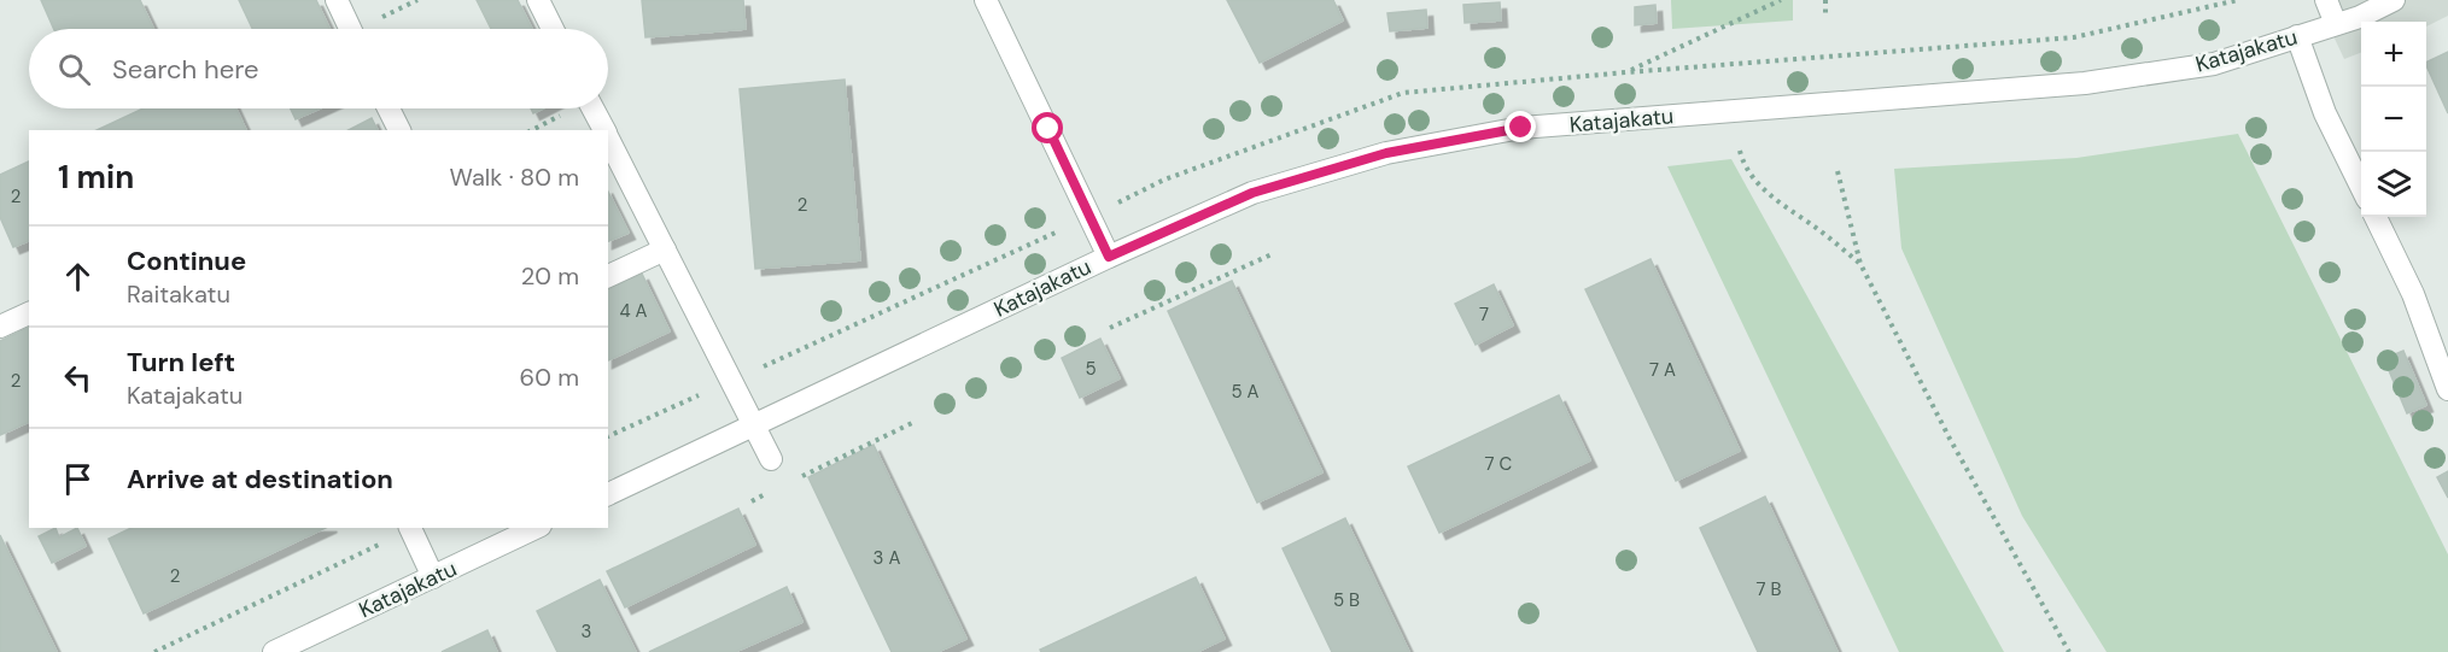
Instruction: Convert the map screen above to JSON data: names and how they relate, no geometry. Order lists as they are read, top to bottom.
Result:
{
  "streets": {
    "street": ["Katajakatu"]
  },
  "house_numbers": [
    "2",
    "2",
    "4 A",
    "7",
    "5",
    "7 A",
    "2",
    "5 A",
    "7 C",
    "3 A",
    "2",
    "7 B",
    "5 B",
    "3"
  ],
  "page": {
    "map_buttons": ["+", "−"],
    "search": "Search here",
    "heading": ["1 min", "Walk · 80 m"],
    "list": [
      ["Continue", "Raitakatu", "20 m"],
      ["Turn left", "Katajakatu", "60 m"],
      "Arrive at destination"
    ]
  }
}
